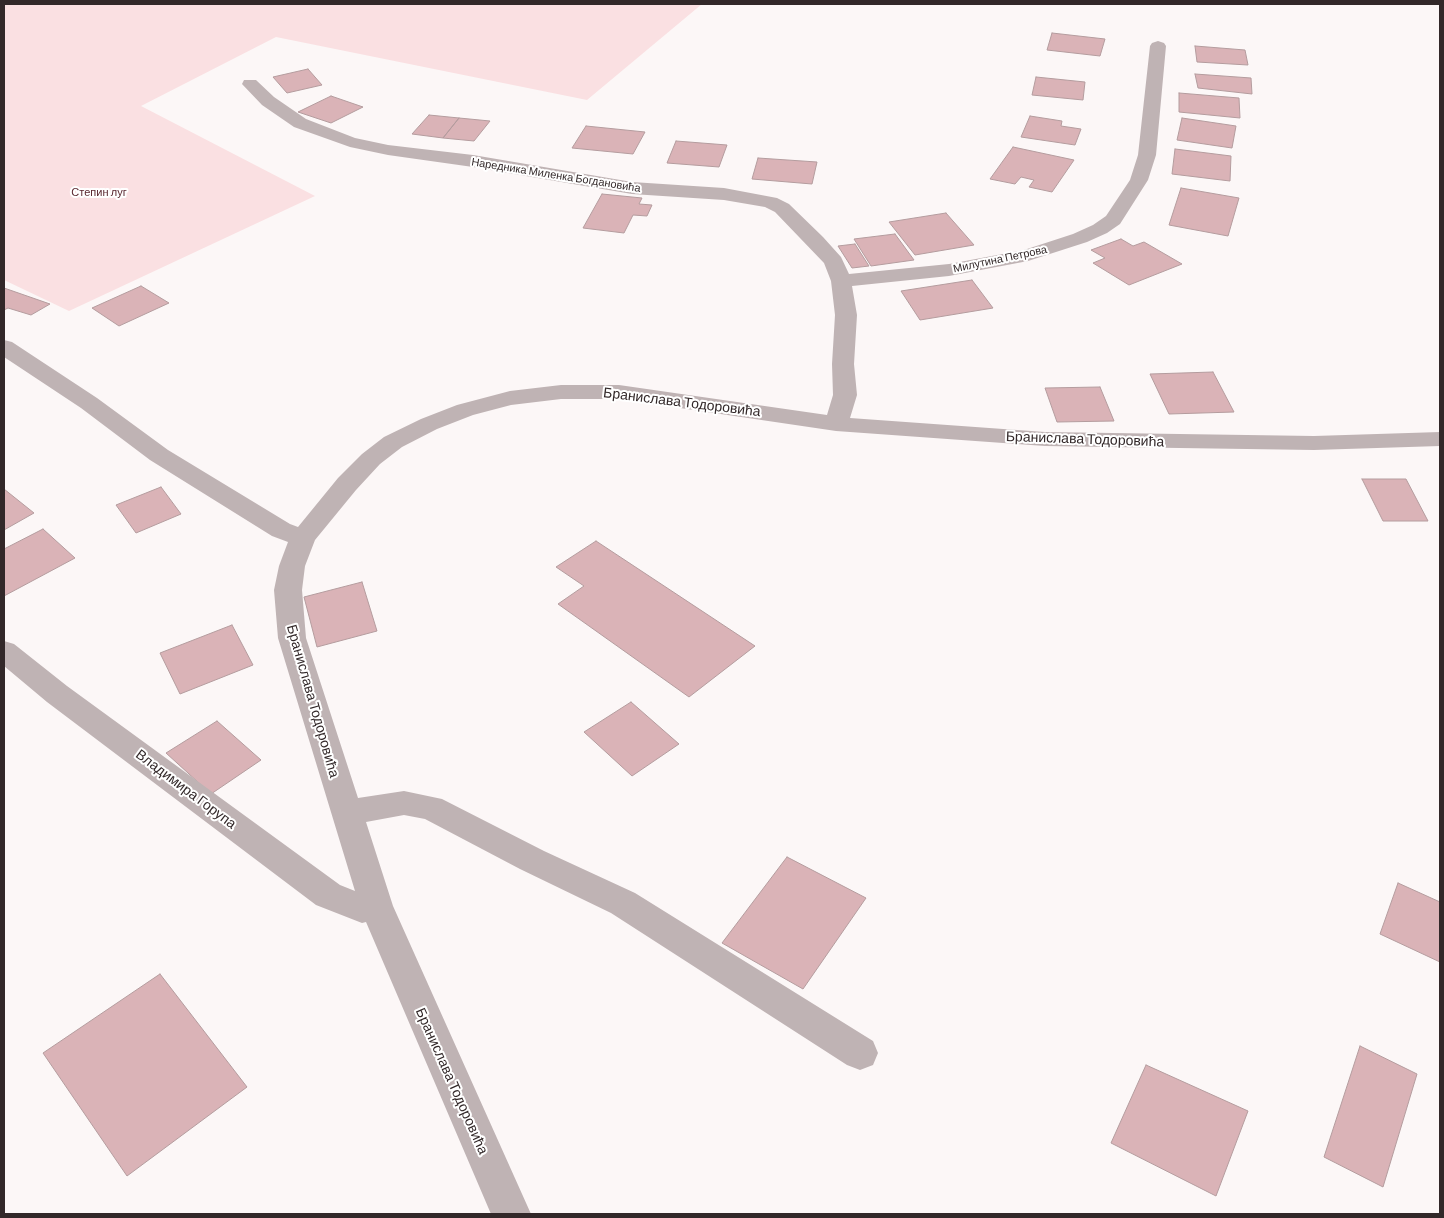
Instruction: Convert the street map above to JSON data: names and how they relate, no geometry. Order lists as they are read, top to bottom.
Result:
{
  "streets": {
    "street": [
      "Наредника Миленка Богдановића",
      "Милутина Петрова",
      "Бранислава Тодоровића",
      "Владимира Горупа"
    ]
  },
  "crossings": [
    ["Наредника Миленка Богдановића", "Милутина Петрова"],
    ["Бранислава Тодоровића", "Владимира Горупа"]
  ],
  "parks": ["Степин луг"]
}
